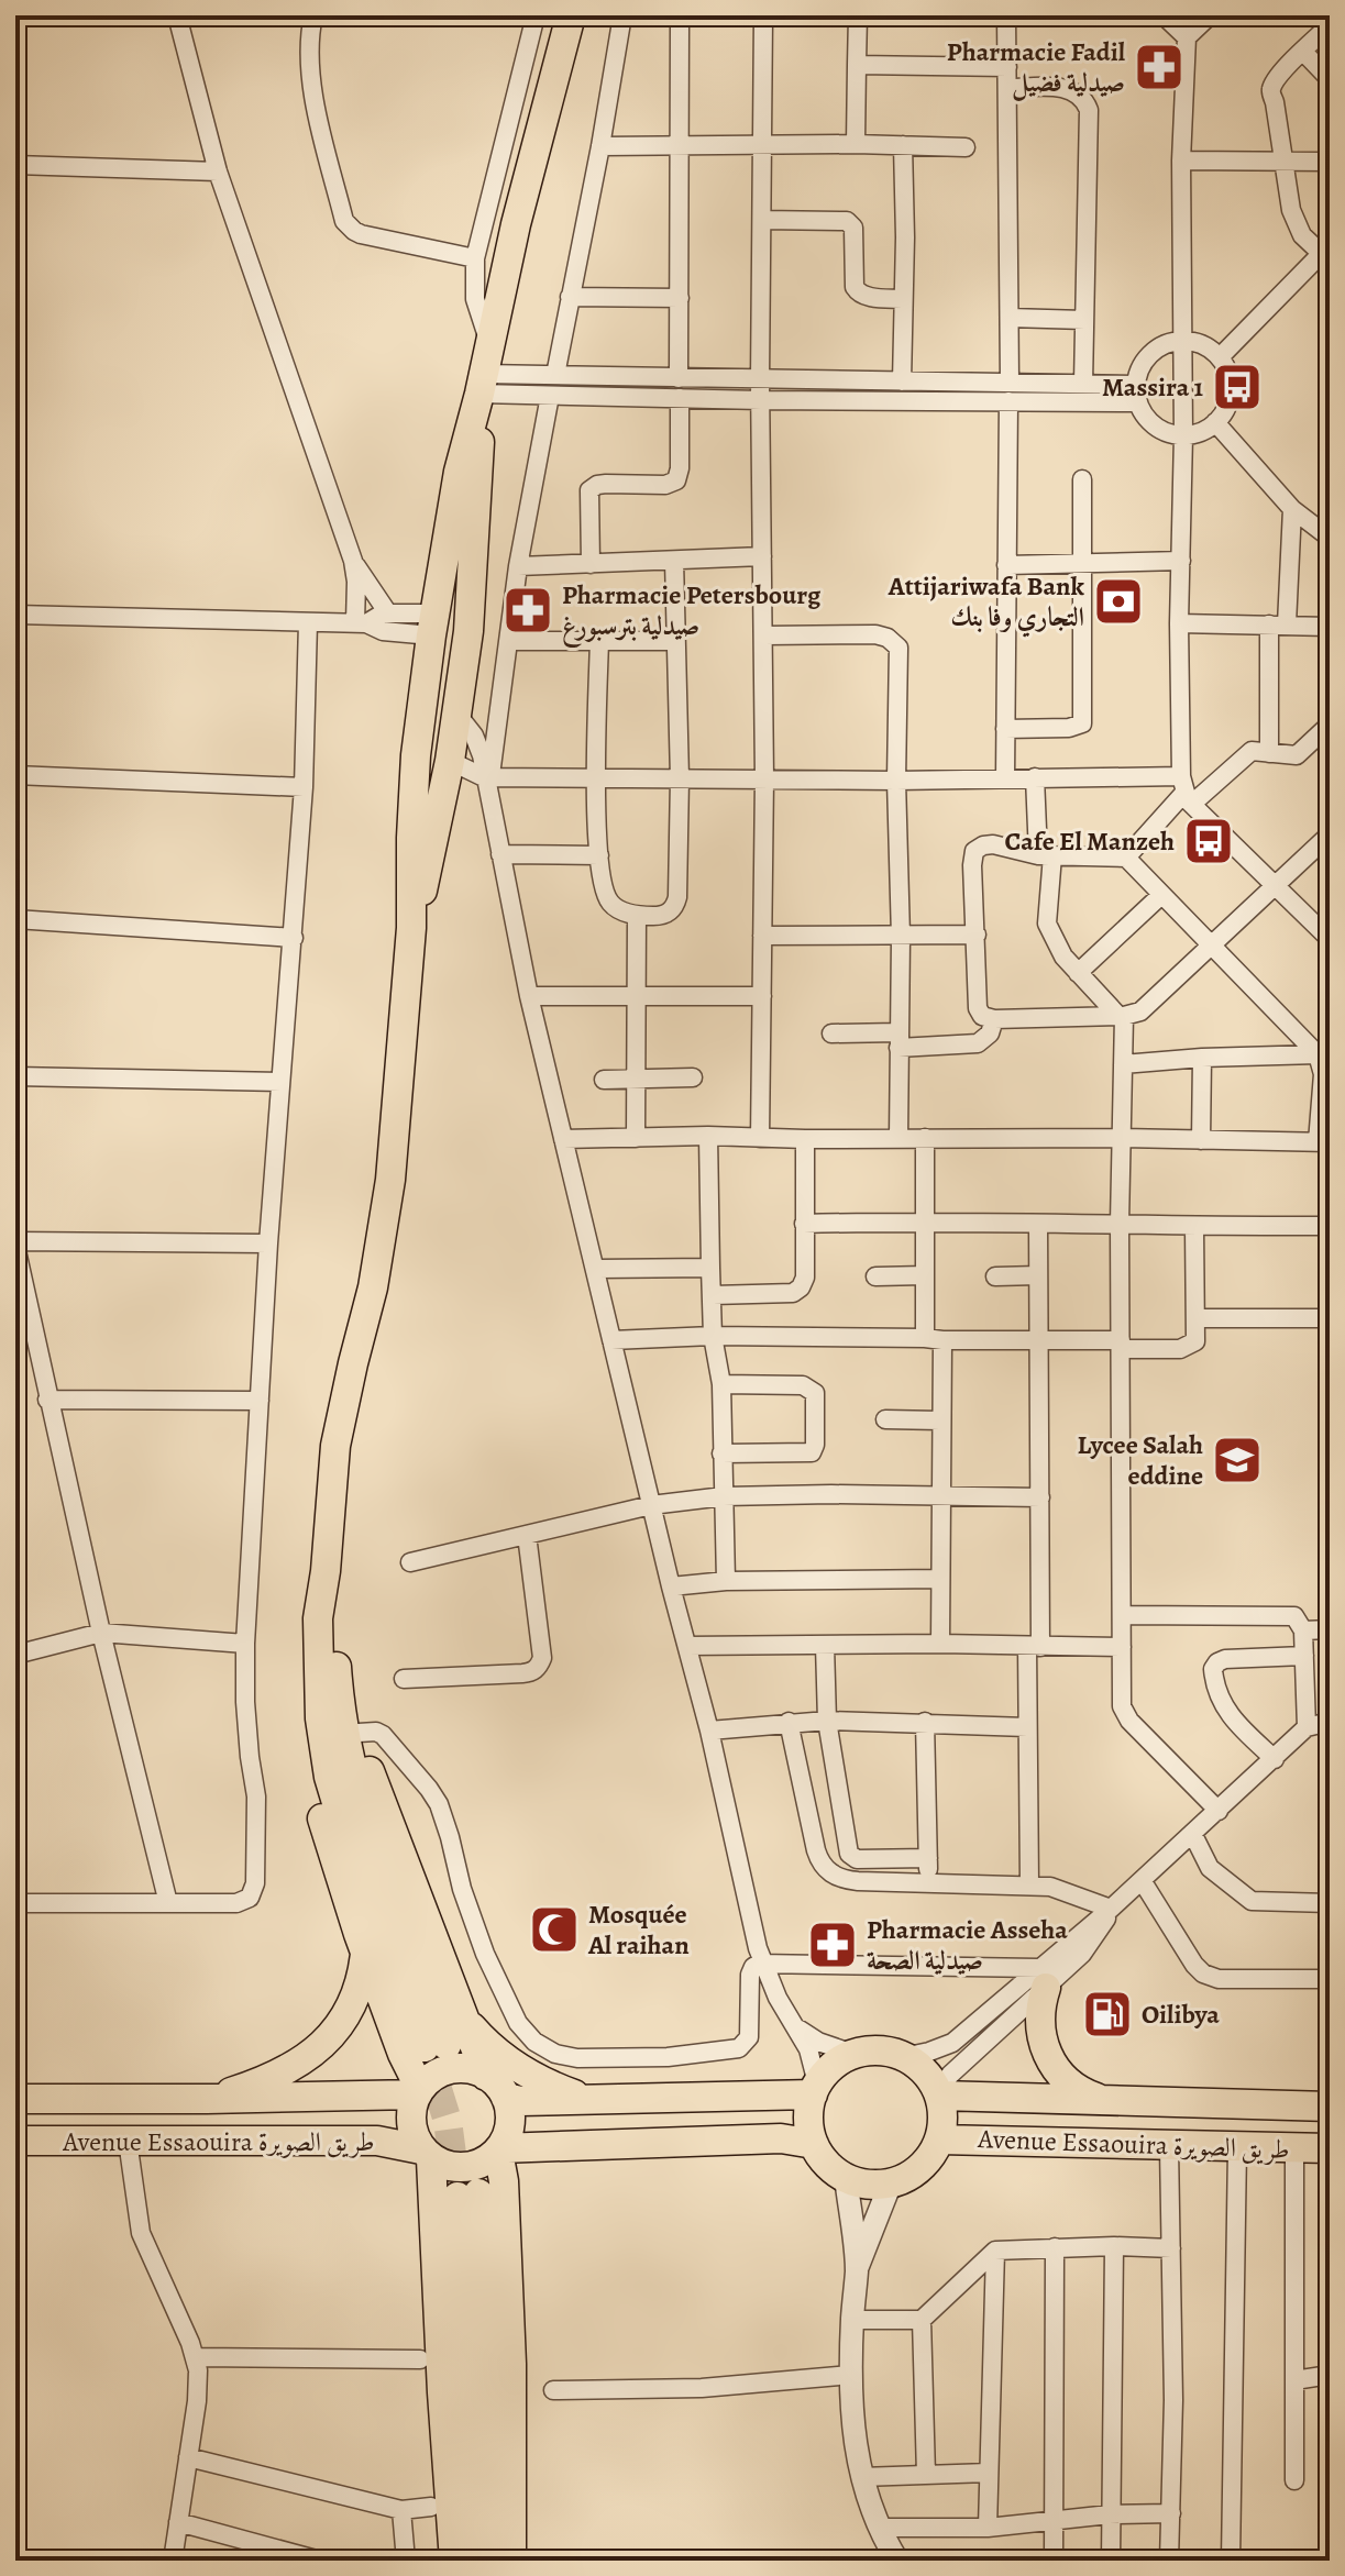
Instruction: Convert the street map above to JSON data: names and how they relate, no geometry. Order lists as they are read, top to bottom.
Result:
{
  "streets": {
    "main road": ["Avenue Essaouira طريق الصويرة"]
  },
  "places": {
    "pharmacy": ["Pharmacie Fadil صيدلية فضيل", "Pharmacie Petersbourg صيدلية بترسبورغ", "Pharmacie Asseha صيدلية الصحة"],
    "bus stop": ["Massira 1", "Cafe El Manzeh"],
    "bank": ["Attijariwafa Bank التجاري وفا بنك"],
    "school or university": ["Lycee Salah eddine"],
    "mosque": ["Mosquée Al raihan"],
    "fuel station": ["Oilibya"]
  }
}
